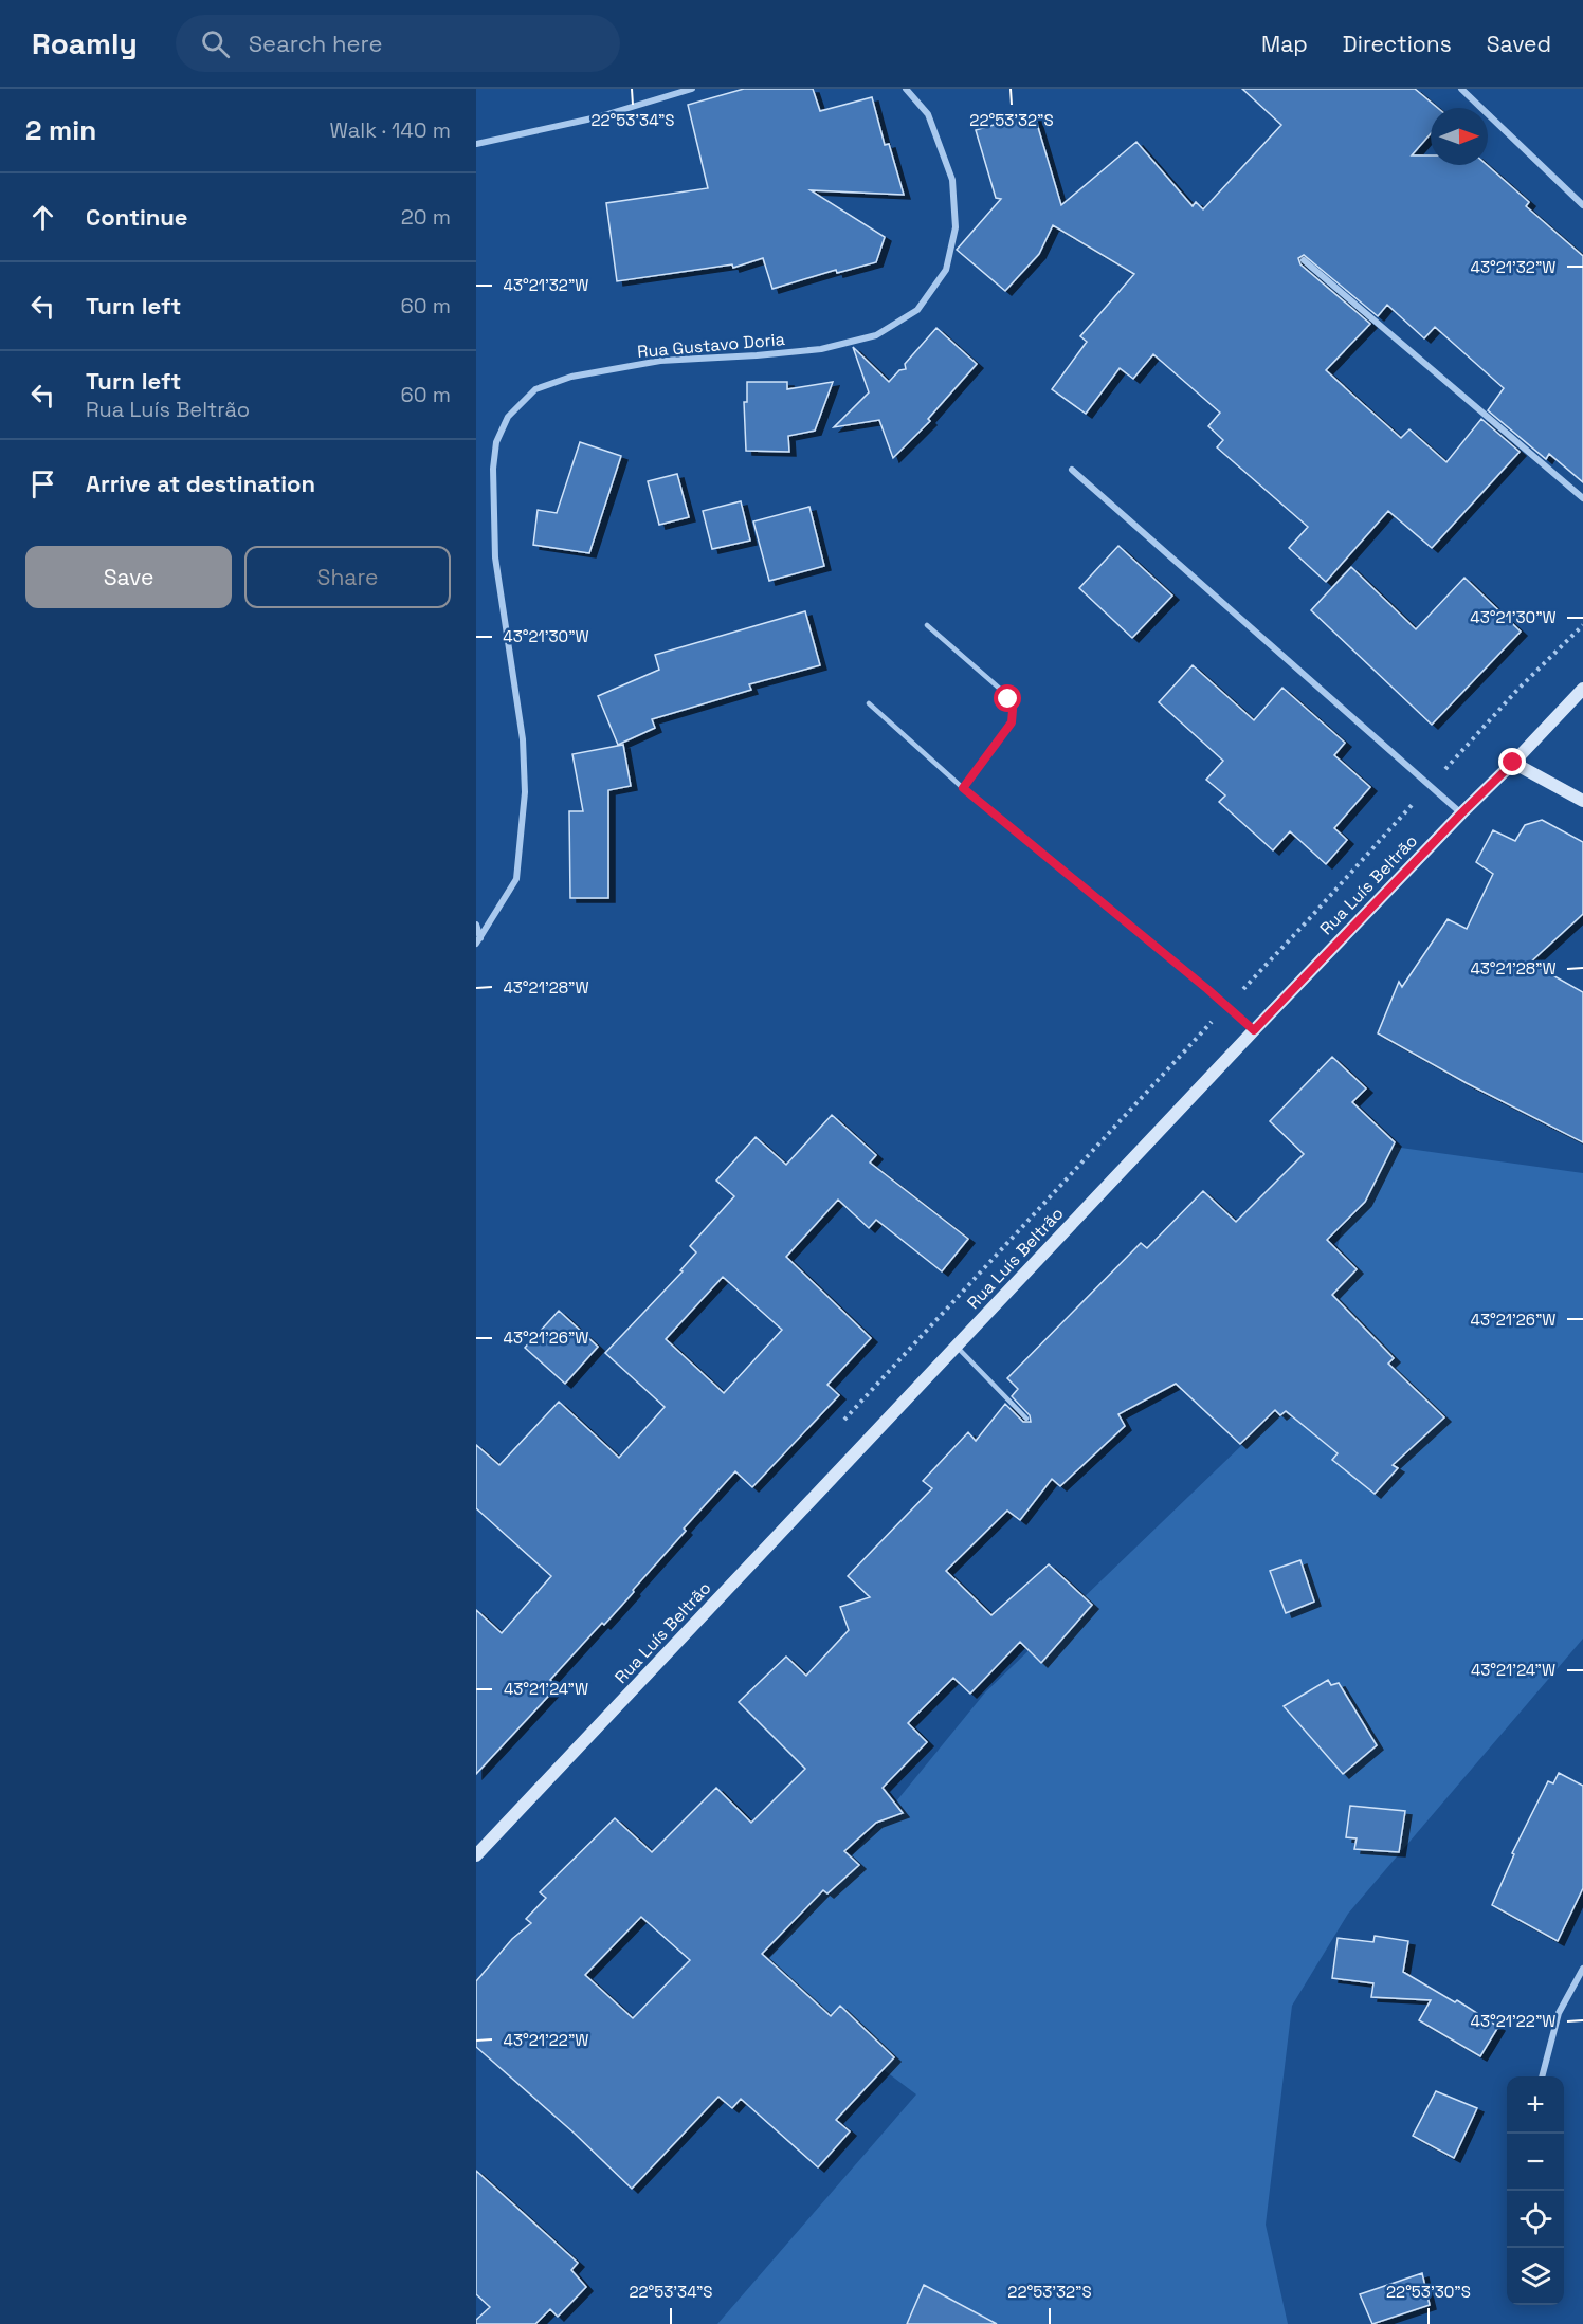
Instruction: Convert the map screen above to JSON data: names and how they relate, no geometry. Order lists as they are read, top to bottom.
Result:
{
  "streets": {
    "main road": ["Rua Luís Beltrão"],
    "street": ["Rua Gustavo Doria"]
  },
  "north": "right",
  "page": {
    "header": "Roamly",
    "search": "Search here",
    "nav": ["Map", "Directions", "Saved"],
    "heading": ["2 min", "Walk · 140 m"],
    "list": [
      ["Continue", "20 m"],
      ["Turn left", "60 m"],
      ["Turn left", "Rua Luís Beltrão", "60 m"],
      "Arrive at destination"
    ],
    "buttons": ["Save", "Share"],
    "map_buttons": ["+", "−"]
  },
  "coordinates": [
    "22°53'34\"S",
    "22°53'32\"S",
    "43°21'32\"W",
    "43°21'30\"W",
    "43°21'28\"W",
    "43°21'26\"W",
    "43°21'24\"W",
    "43°21'22\"W",
    "22°53'30\"S"
  ]
}
